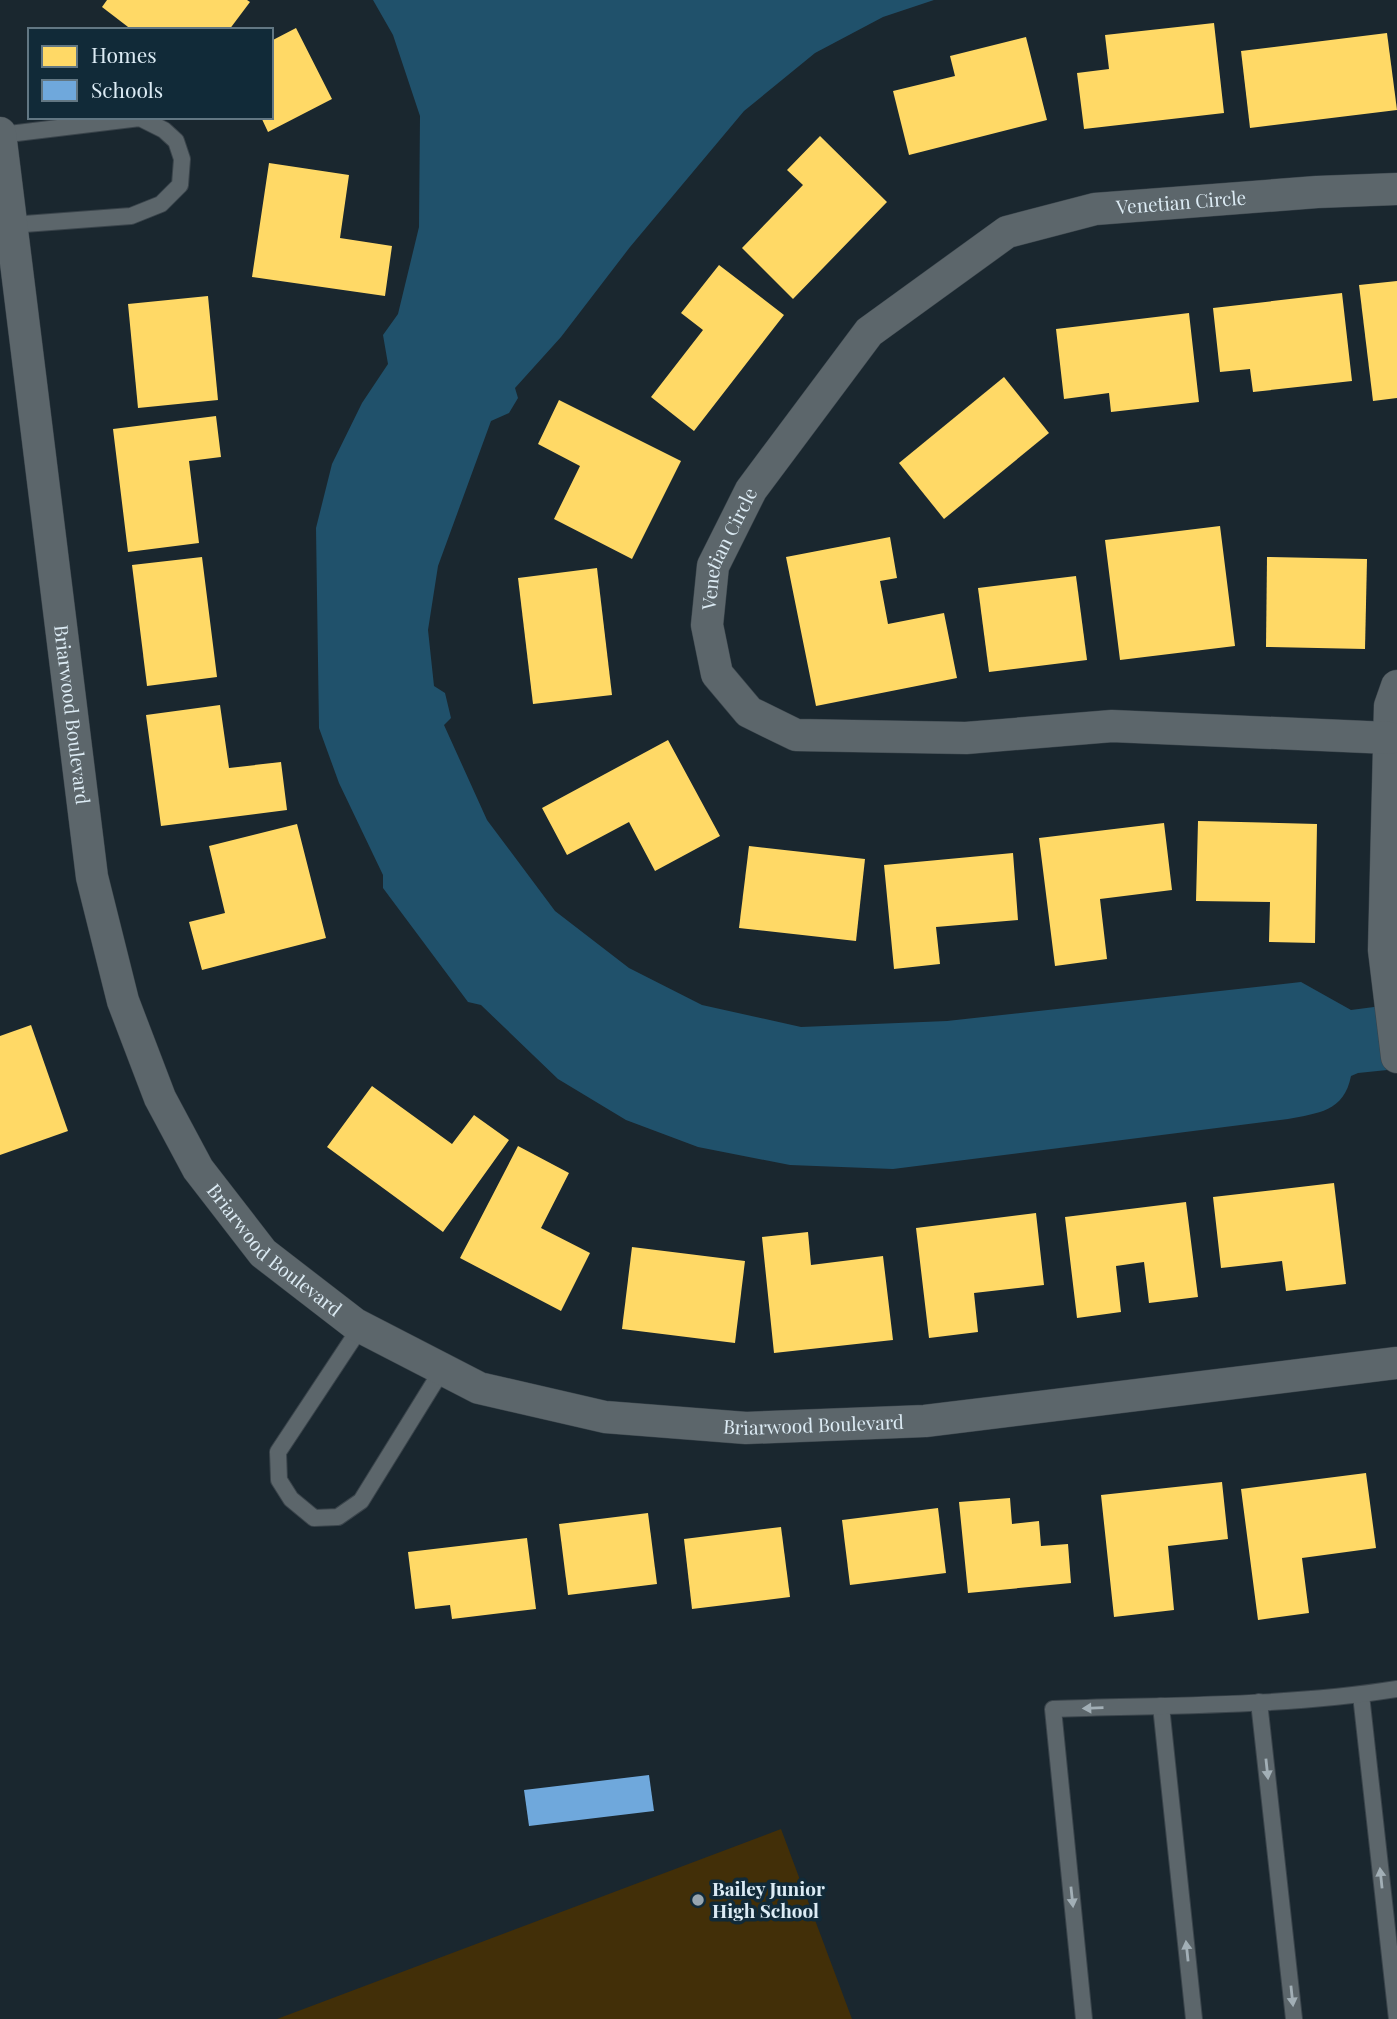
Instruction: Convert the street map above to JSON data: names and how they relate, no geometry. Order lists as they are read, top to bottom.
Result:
{
  "streets": {
    "street": ["Venetian Circle", "Briarwood Boulevard"]
  },
  "places": ["Bailey Junior High School"],
  "legend": ["Homes", "Schools"]
}
